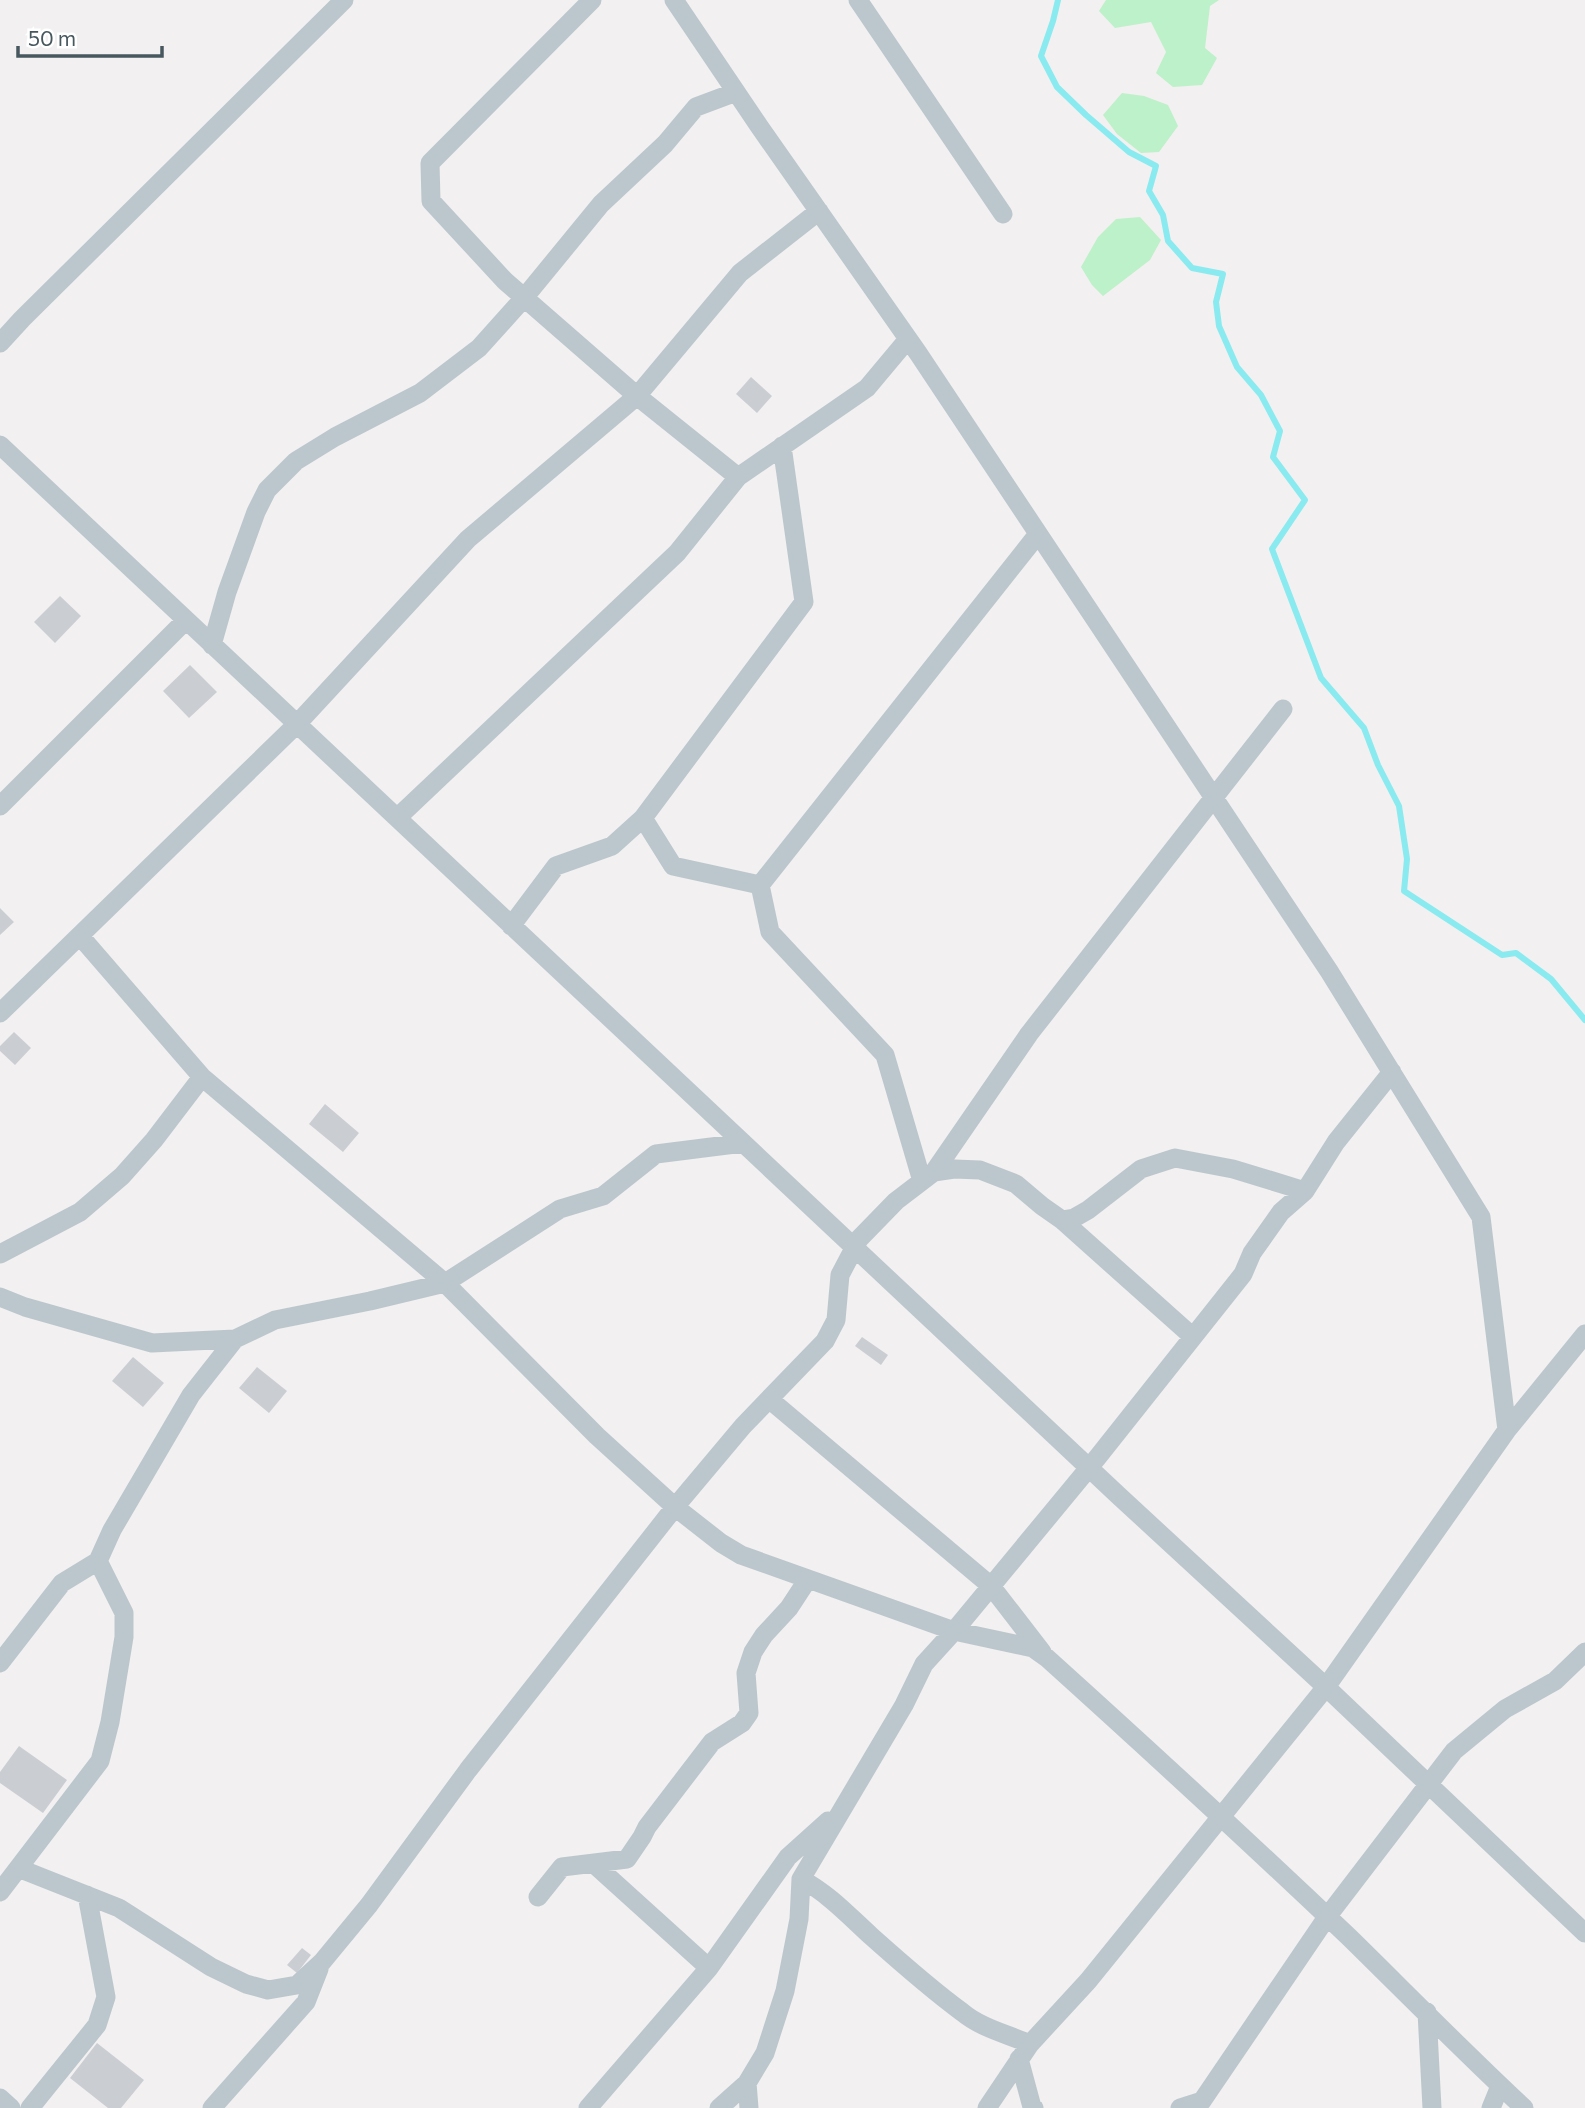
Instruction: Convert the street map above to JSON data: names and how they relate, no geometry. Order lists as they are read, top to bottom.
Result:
{
  "scale_bar": "50 m"
}
